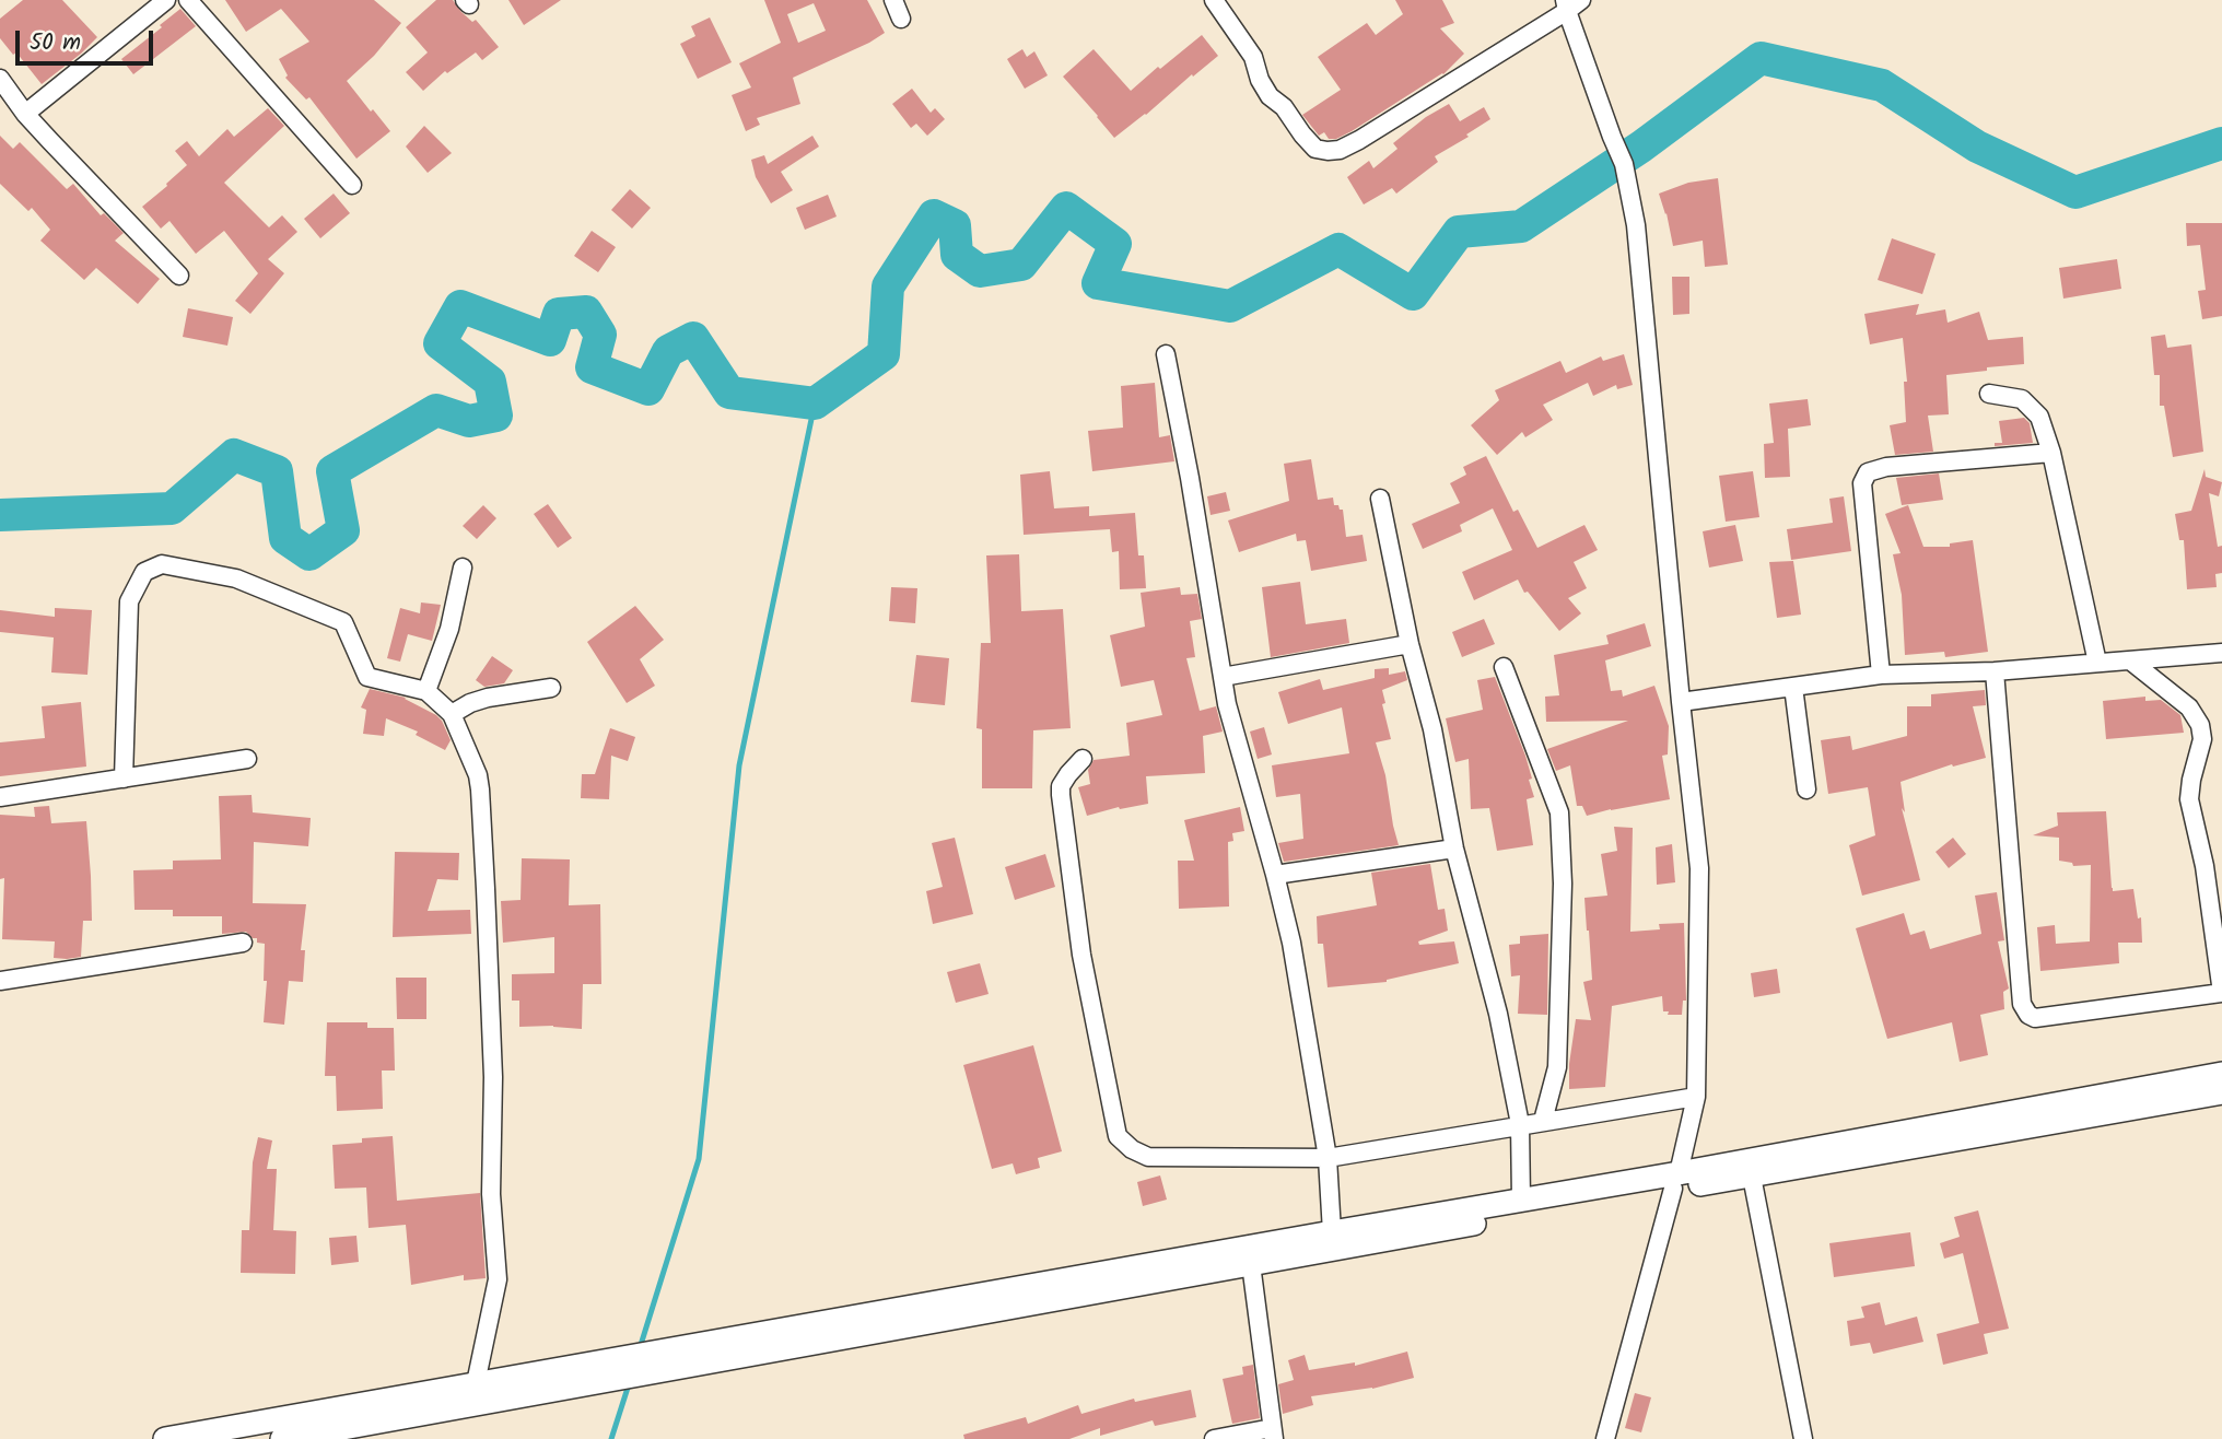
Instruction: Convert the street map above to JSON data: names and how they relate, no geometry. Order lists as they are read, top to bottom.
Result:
{
  "scale_bar": "50 m"
}
